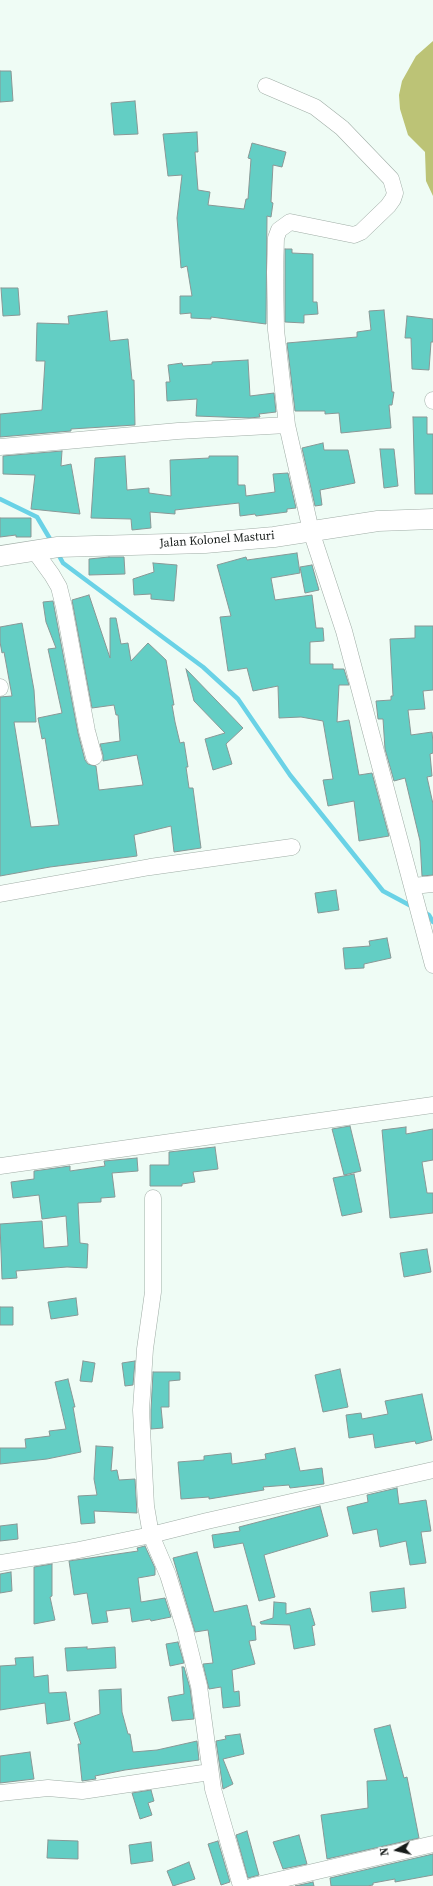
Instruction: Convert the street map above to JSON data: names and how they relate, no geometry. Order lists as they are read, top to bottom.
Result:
{
  "streets": {
    "main road": ["Jalan Kolonel Masturi"]
  },
  "north": "left"
}
